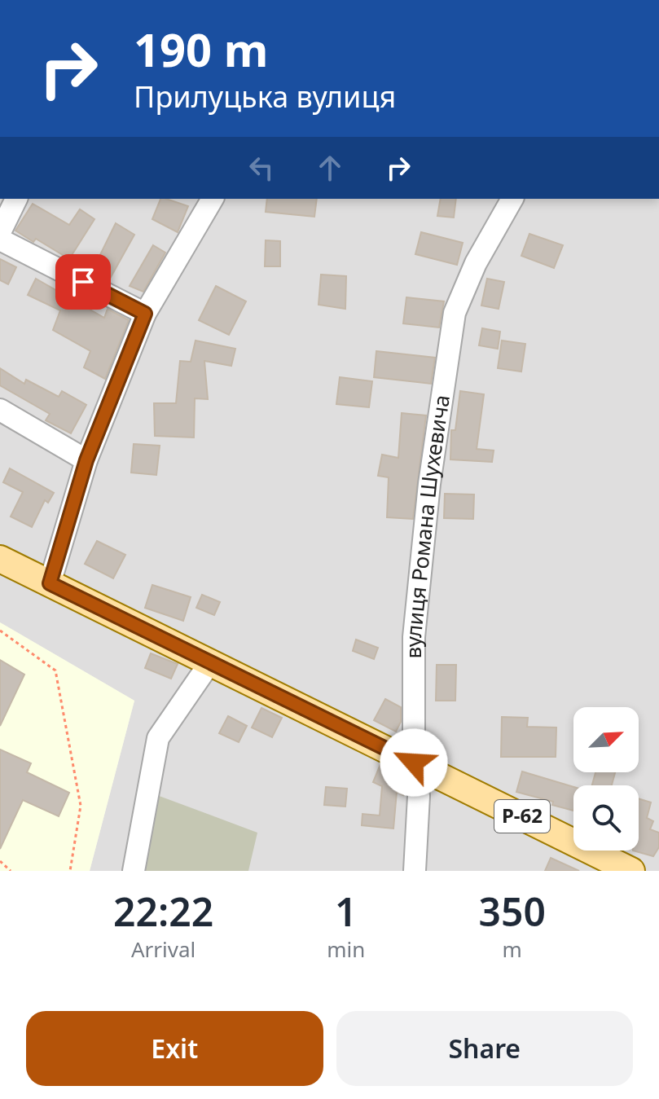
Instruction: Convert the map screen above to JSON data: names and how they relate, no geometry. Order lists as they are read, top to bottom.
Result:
{
  "streets": {
    "main road": ["Р-62"],
    "street": ["вулиця Романа Шухевича"]
  },
  "crossings": [
    ["вулиця Романа Шухевича", "Р-62"]
  ],
  "north": "top right",
  "page": {
    "turn": ["190 m", "Прилуцька вулиця"],
    "eta": [
      "22:22",
      "Arrival",
      "1",
      "min",
      "350",
      "m"
    ],
    "buttons": ["Exit", "Share"]
  }
}
